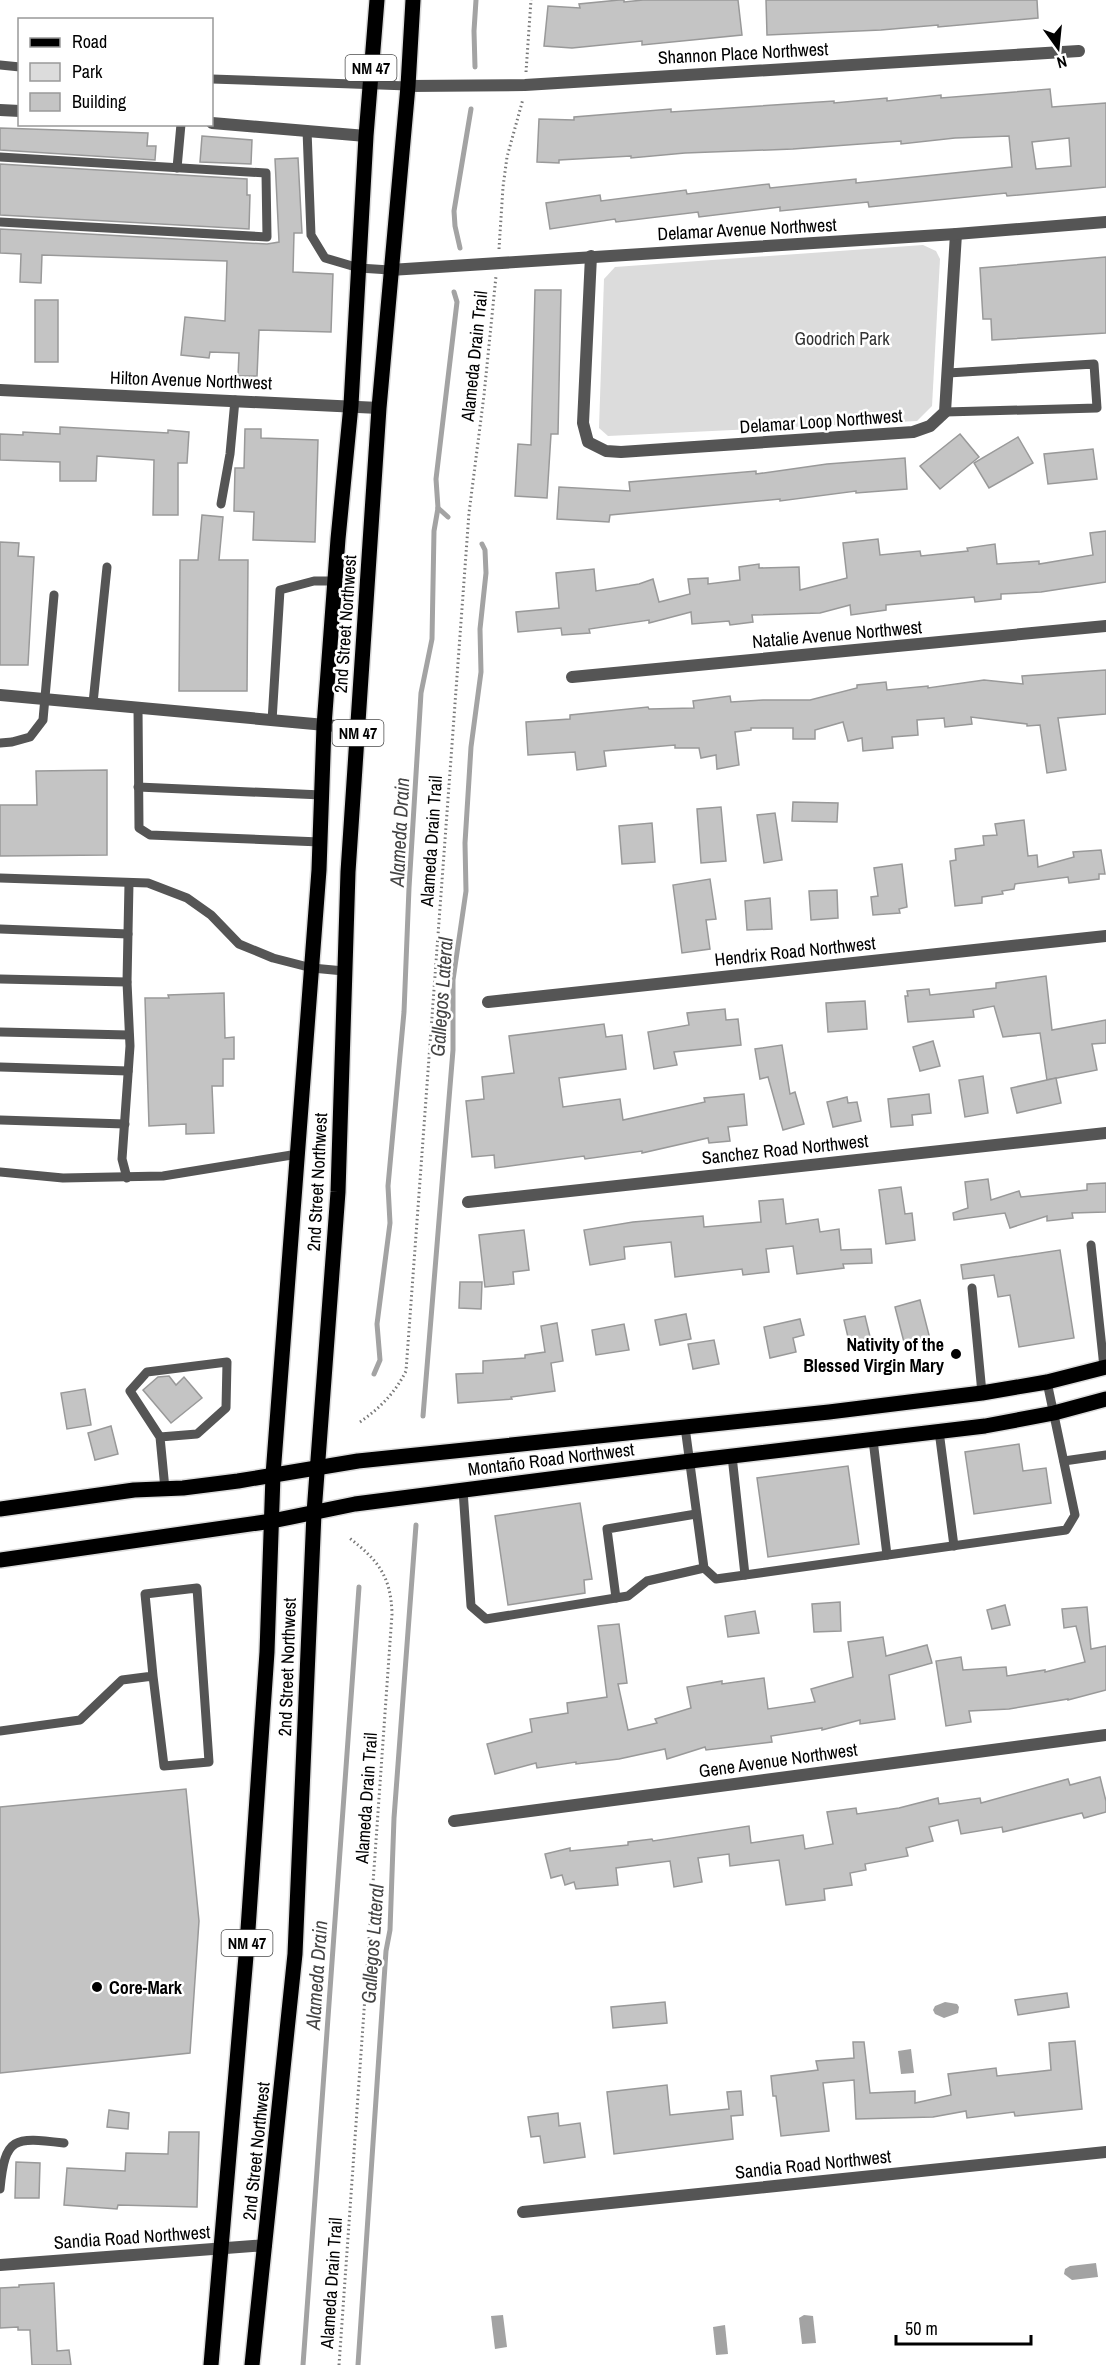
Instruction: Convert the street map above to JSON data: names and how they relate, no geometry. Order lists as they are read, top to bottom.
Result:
{
  "streets": {
    "main road": ["NM 47", "2nd Street Northwest", "Montaño Road Northwest"],
    "street": [
      "Shannon Place Northwest",
      "Delamar Avenue Northwest",
      "Hilton Avenue Northwest",
      "Delamar Loop Northwest",
      "Natalie Avenue Northwest",
      "Hendrix Road Northwest",
      "Sanchez Road Northwest",
      "Gene Avenue Northwest",
      "Sandia Road Northwest"
    ],
    "path": ["Alameda Drain Trail"]
  },
  "crossings": [
    ["Shannon Place Northwest", "2nd Street Northwest"],
    ["Delamar Avenue Northwest", "Delamar Loop Northwest"],
    ["Delamar Avenue Northwest", "2nd Street Northwest"],
    ["Hilton Avenue Northwest", "2nd Street Northwest"],
    ["2nd Street Northwest", "Montaño Road Northwest"],
    ["2nd Street Northwest", "Sandia Road Northwest"]
  ],
  "water": ["Alameda Drain", "Gallegos Lateral"],
  "parks": ["Goodrich Park"],
  "places": ["Nativity of the Blessed Virgin Mary", "Core-Mark"],
  "legend": ["Road", "Park", "Building"],
  "scale_bar": "50 m",
  "north": "bottom"
}
